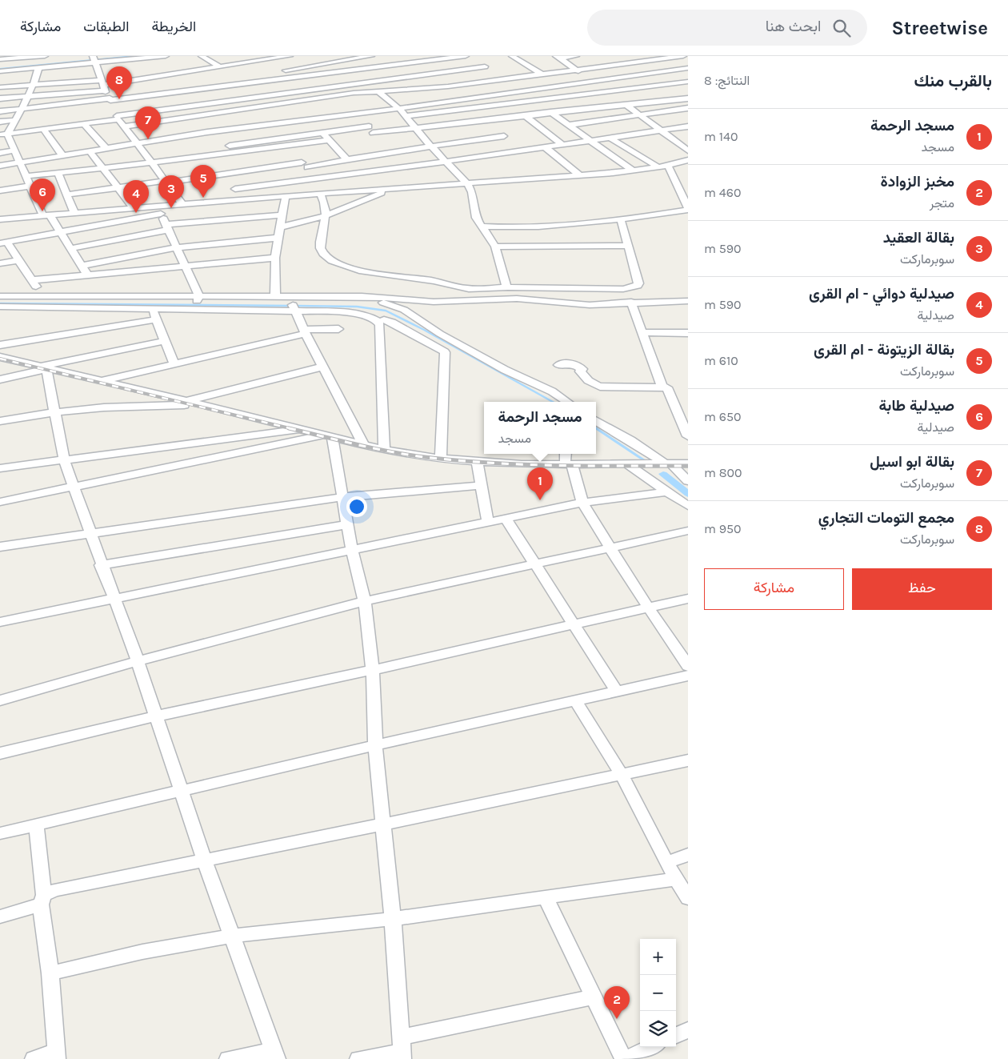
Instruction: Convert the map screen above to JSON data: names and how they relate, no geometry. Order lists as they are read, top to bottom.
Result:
{
  "page": {
    "header": "Streetwise",
    "search": "ابحث هنا",
    "nav": ["الخريطة", "الطبقات", "مشاركة"],
    "heading": ["بالقرب منك", "النتائج: 8"],
    "pins": [
      "8",
      "7",
      "5",
      "3",
      "6",
      "4",
      "1",
      "2"
    ],
    "list": [
      {
        "mark": "1",
        "name": "مسجد الرحمة",
        "note": "مسجد",
        "value": "140 m"
      },
      {
        "mark": "2",
        "name": "مخبز الزوادة",
        "note": "متجر",
        "value": "460 m"
      },
      {
        "mark": "3",
        "name": "بقالة العقيد",
        "note": "سوبرماركت",
        "value": "590 m"
      },
      {
        "mark": "4",
        "name": "صيدلية دوائي - ام القرى",
        "note": "صيدلية",
        "value": "590 m"
      },
      {
        "mark": "5",
        "name": "بقالة الزيتونة - ام القرى",
        "note": "سوبرماركت",
        "value": "610 m"
      },
      {
        "mark": "6",
        "name": "صيدلية طابة",
        "note": "صيدلية",
        "value": "650 m"
      },
      {
        "mark": "7",
        "name": "بقالة ابو اسيل",
        "note": "سوبرماركت",
        "value": "800 m"
      },
      {
        "mark": "8",
        "name": "مجمع التومات التجاري",
        "note": "سوبرماركت",
        "value": "950 m"
      }
    ],
    "popup": ["مسجد الرحمة", "مسجد"],
    "buttons": ["حفظ", "مشاركة"],
    "map_buttons": ["+", "−"]
  }
}
